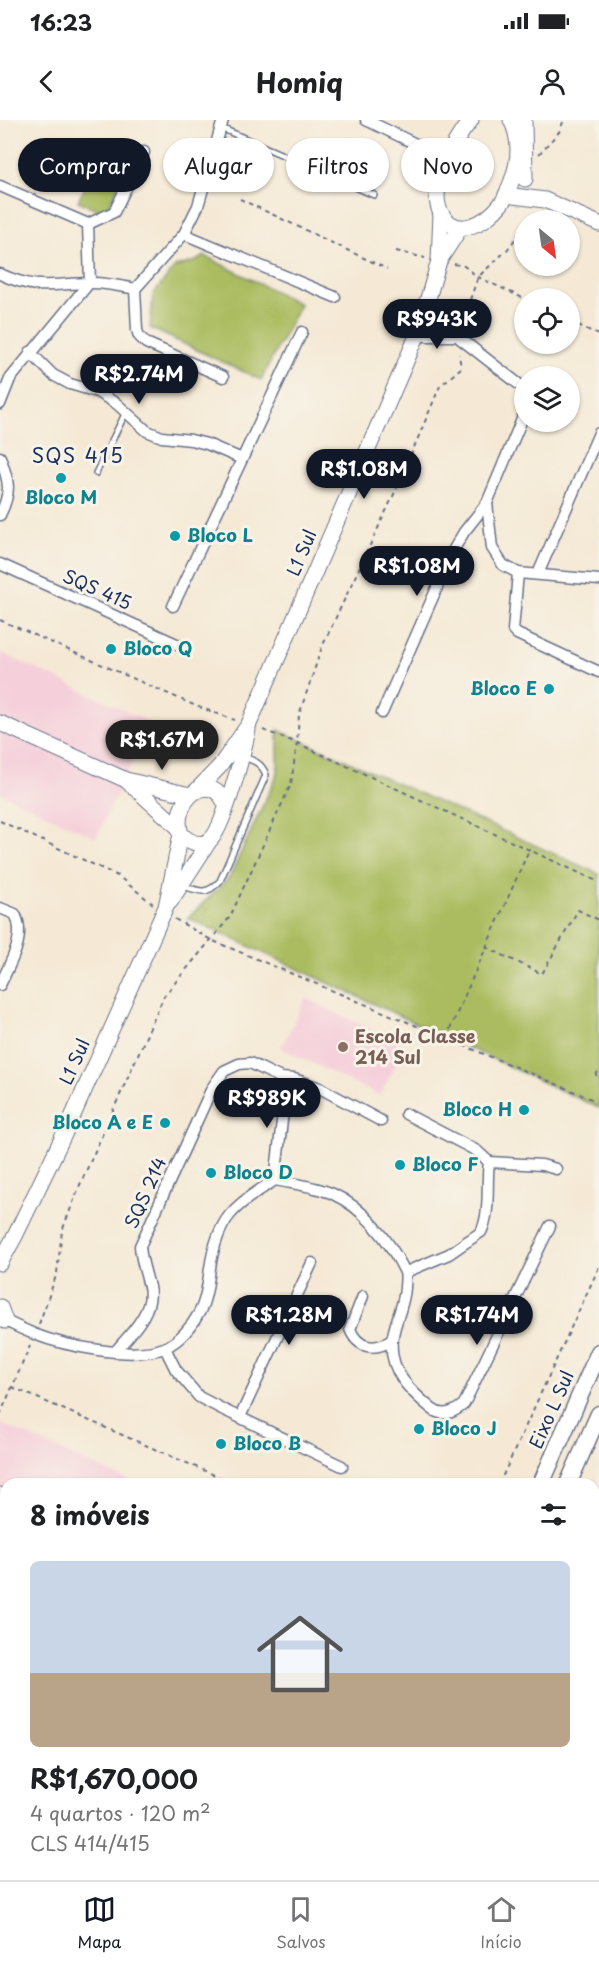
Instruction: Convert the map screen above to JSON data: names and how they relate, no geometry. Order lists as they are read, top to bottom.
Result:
{
  "streets": {
    "main road": ["Eixo L Sul"],
    "street": ["L1 Sul", "SQS 415", "SQS 214"]
  },
  "districts": ["SQS 415"],
  "places": [
    "Bloco M",
    "Bloco L",
    "Bloco Q",
    "Bloco E",
    "Escola Classe 214 Sul",
    "Bloco H",
    "Bloco A e E",
    "Bloco F",
    "Bloco D",
    "Bloco J",
    "Bloco B"
  ],
  "north": "bottom right",
  "page": {
    "status": "16:23",
    "header": "Homiq",
    "chip": [
      "Comprar",
      "Alugar",
      "Filtros",
      "Novo"
    ],
    "price": [
      "R$943K",
      "R$2.74M",
      "R$1.08M",
      "R$1.08M",
      "R$1.67M",
      "R$989K",
      "R$1.28M",
      "R$1.74M"
    ],
    "heading": "8 imóveis",
    "list": [
      {
        "name": "R$1,670,000",
        "note": "4 quartos · 120 m² · CLS 414/415"
      }
    ],
    "tabs": ["Mapa", "Salvos", "Início"]
  }
}
